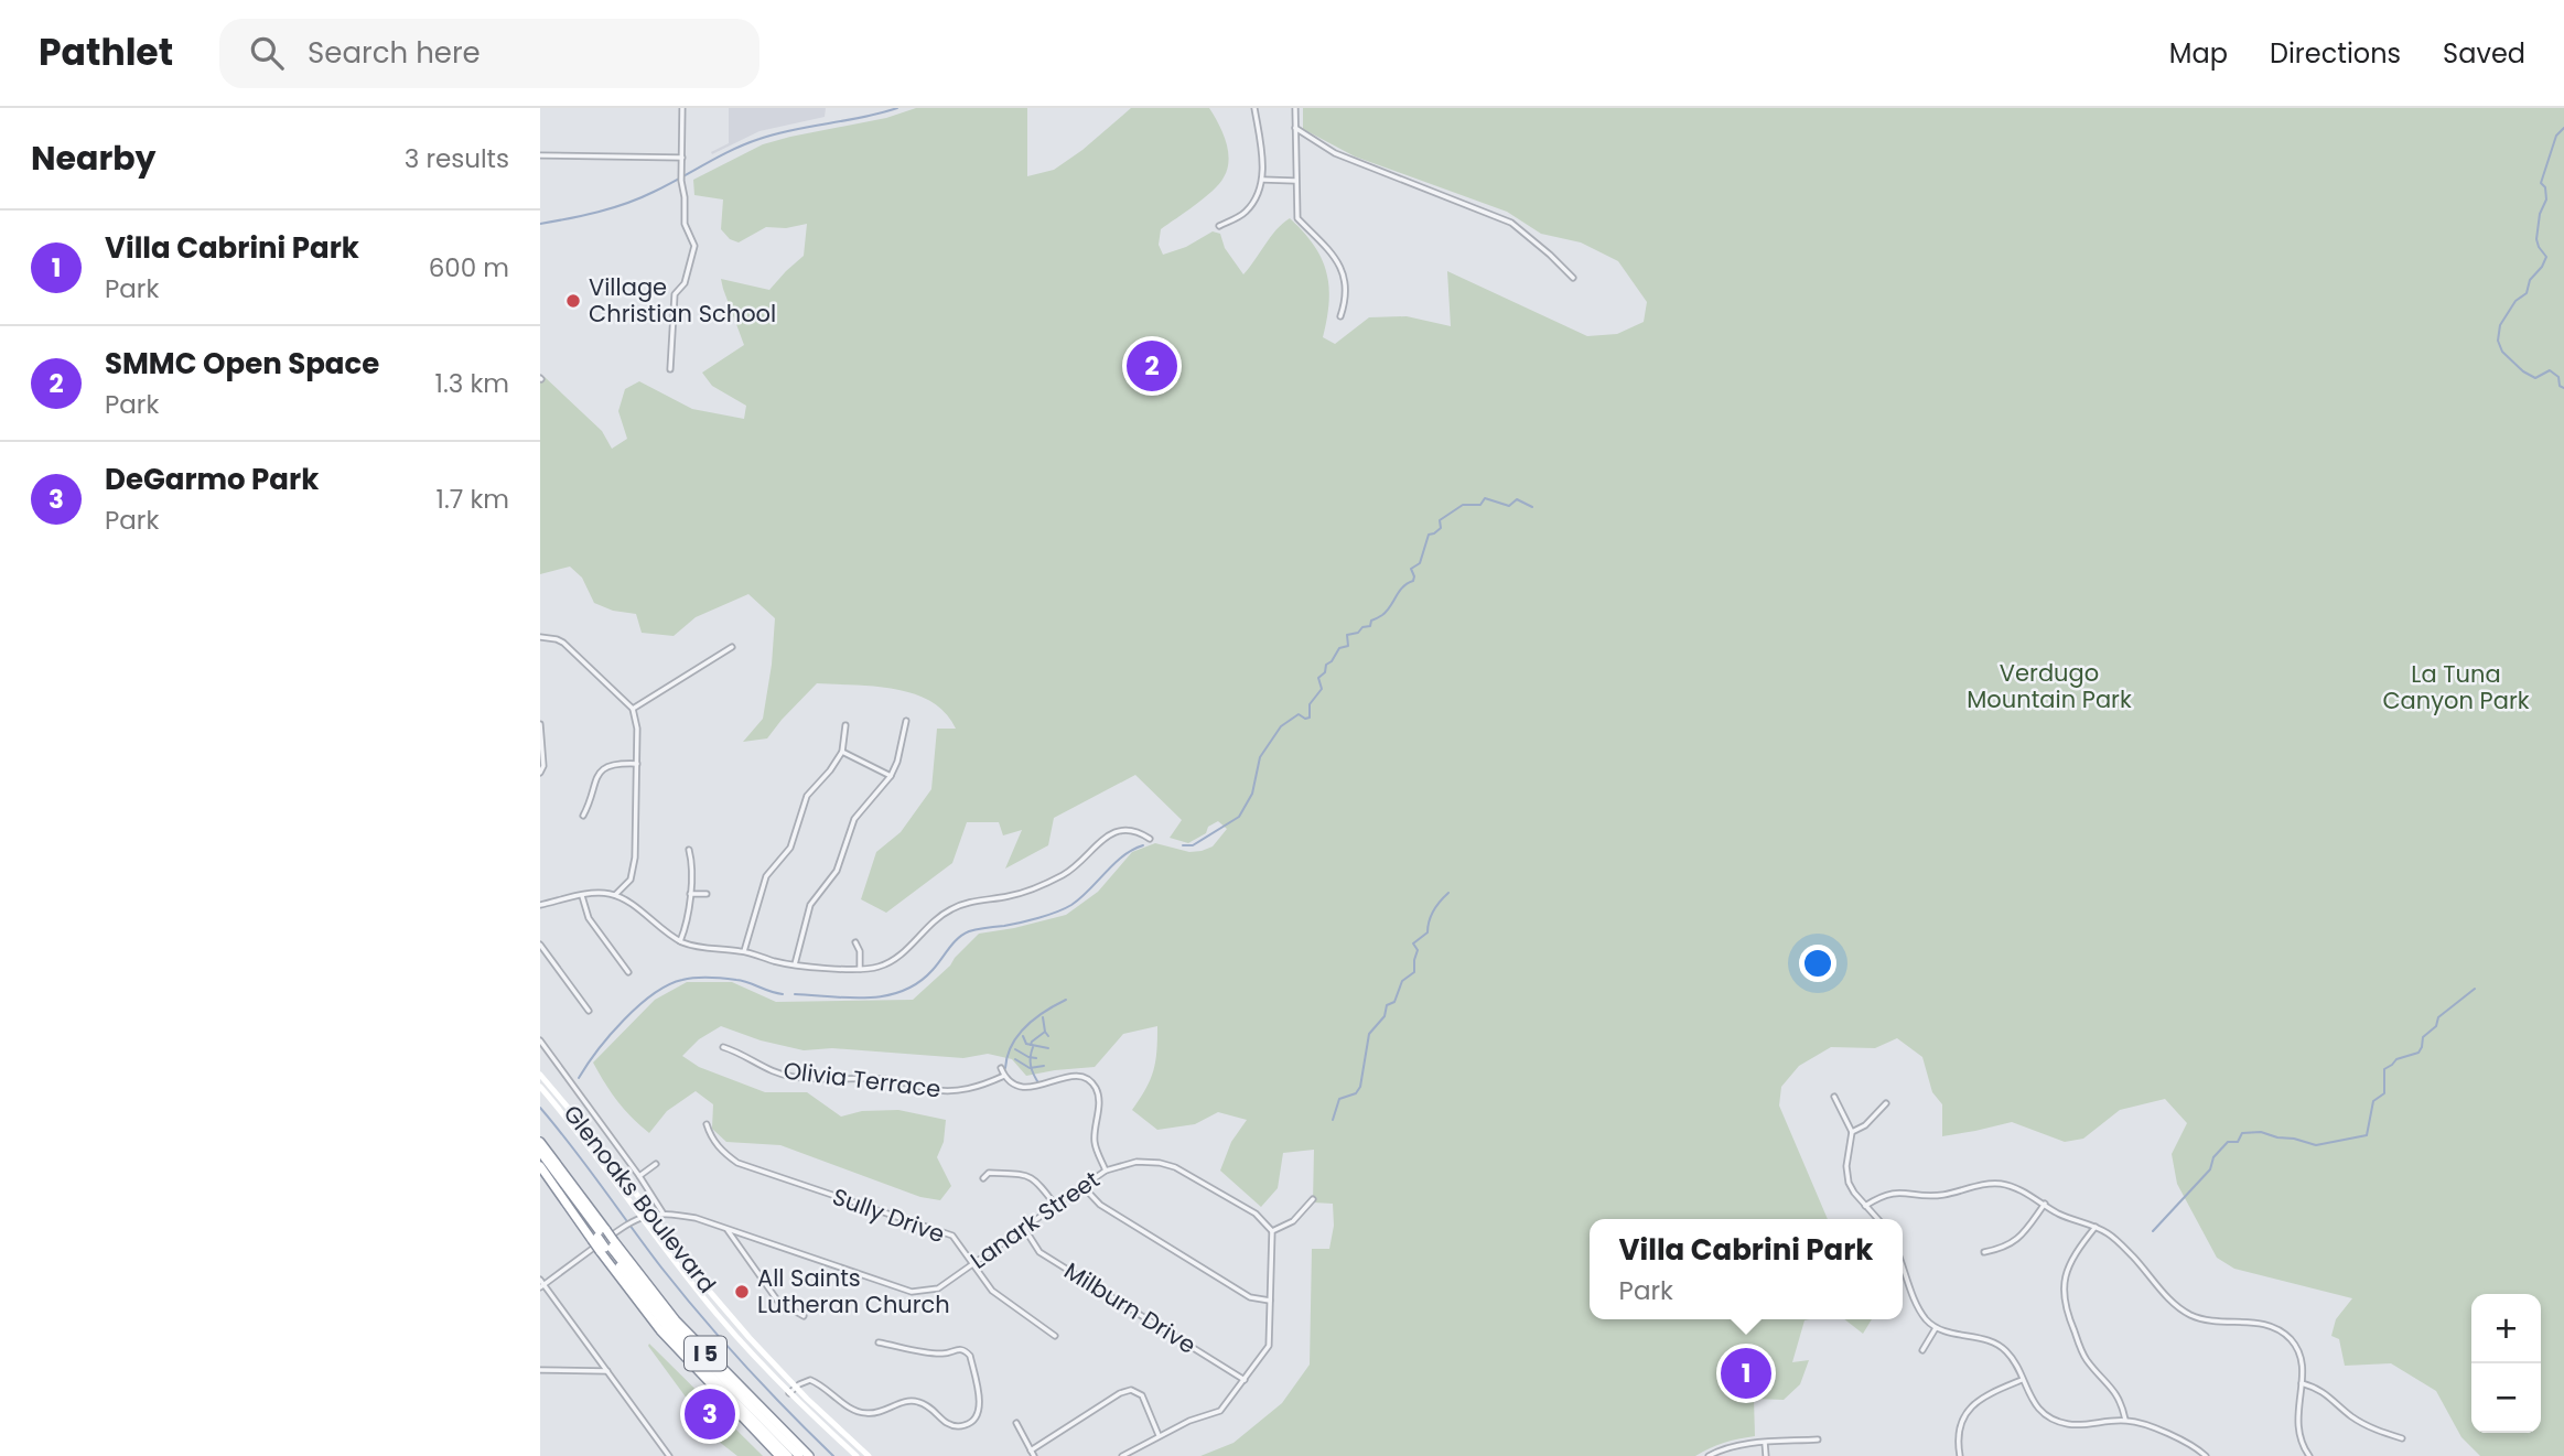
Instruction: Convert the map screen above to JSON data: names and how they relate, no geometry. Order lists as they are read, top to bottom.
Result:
{
  "streets": {
    "highway": ["I 5"],
    "main road": ["Glenoaks Boulevard"],
    "street": [
      "Olivia Terrace",
      "Sully Drive",
      "Lanark Street",
      "Milburn Drive"
    ]
  },
  "crossings": [
    ["Glenoaks Boulevard", "Lanark Street"],
    ["Sully Drive", "Lanark Street"],
    ["Lanark Street", "Milburn Drive"]
  ],
  "parks": ["Verdugo Mountain Park", "La Tuna Canyon Park"],
  "places": ["Village Christian School", "All Saints Lutheran Church"],
  "page": {
    "header": "Pathlet",
    "search": "Search here",
    "nav": ["Map", "Directions", "Saved"],
    "heading": ["Nearby", "3 results"],
    "list": [
      {
        "mark": "1",
        "name": "Villa Cabrini Park",
        "note": "Park",
        "value": "600 m"
      },
      {
        "mark": "2",
        "name": "SMMC Open Space",
        "note": "Park",
        "value": "1.3 km"
      },
      {
        "mark": "3",
        "name": "DeGarmo Park",
        "note": "Park",
        "value": "1.7 km"
      }
    ],
    "pins": ["2", "1", "3"],
    "popup": ["Villa Cabrini Park", "Park"],
    "map_buttons": ["+", "−"]
  }
}
